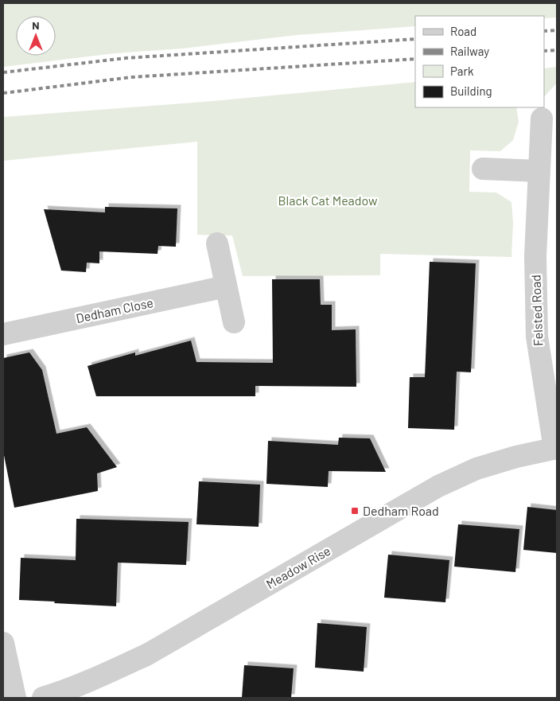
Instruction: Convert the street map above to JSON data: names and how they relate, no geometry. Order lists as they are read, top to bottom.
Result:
{
  "streets": {
    "street": ["Dedham Close", "Felsted Road", "Meadow Rise"]
  },
  "crossings": [
    ["Felsted Road", "Meadow Rise"]
  ],
  "parks": ["Black Cat Meadow"],
  "places": {
    "transit": ["Dedham Road"]
  },
  "legend": [
    "Road",
    "Railway",
    "Park",
    "Building"
  ],
  "north": "top"
}
